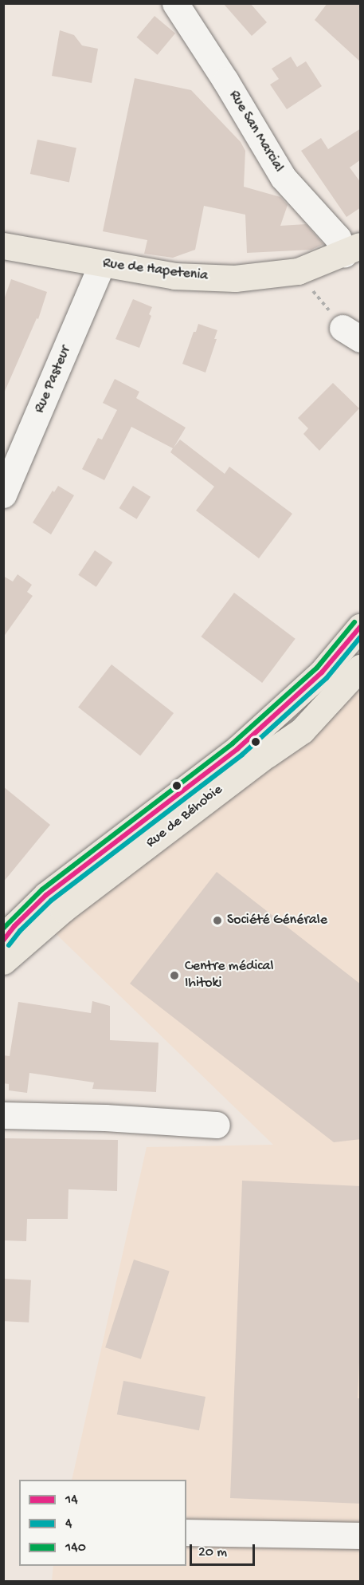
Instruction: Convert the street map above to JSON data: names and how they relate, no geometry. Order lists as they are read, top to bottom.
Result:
{
  "streets": {
    "main road": ["Rue de Hapetenia", "Rue de Béhobie"],
    "street": ["Rue San Marcial", "Rue Pasteur"]
  },
  "crossings": [
    ["Rue San Marcial", "Rue de Hapetenia"],
    ["Rue de Hapetenia", "Rue Pasteur"]
  ],
  "places": ["Société Générale", "Centre médical Ihitoki"],
  "lines": ["transit line 140", "transit line 14", "transit line 4"],
  "legend": ["14", "4", "140"],
  "scale_bar": "20 m"
}
